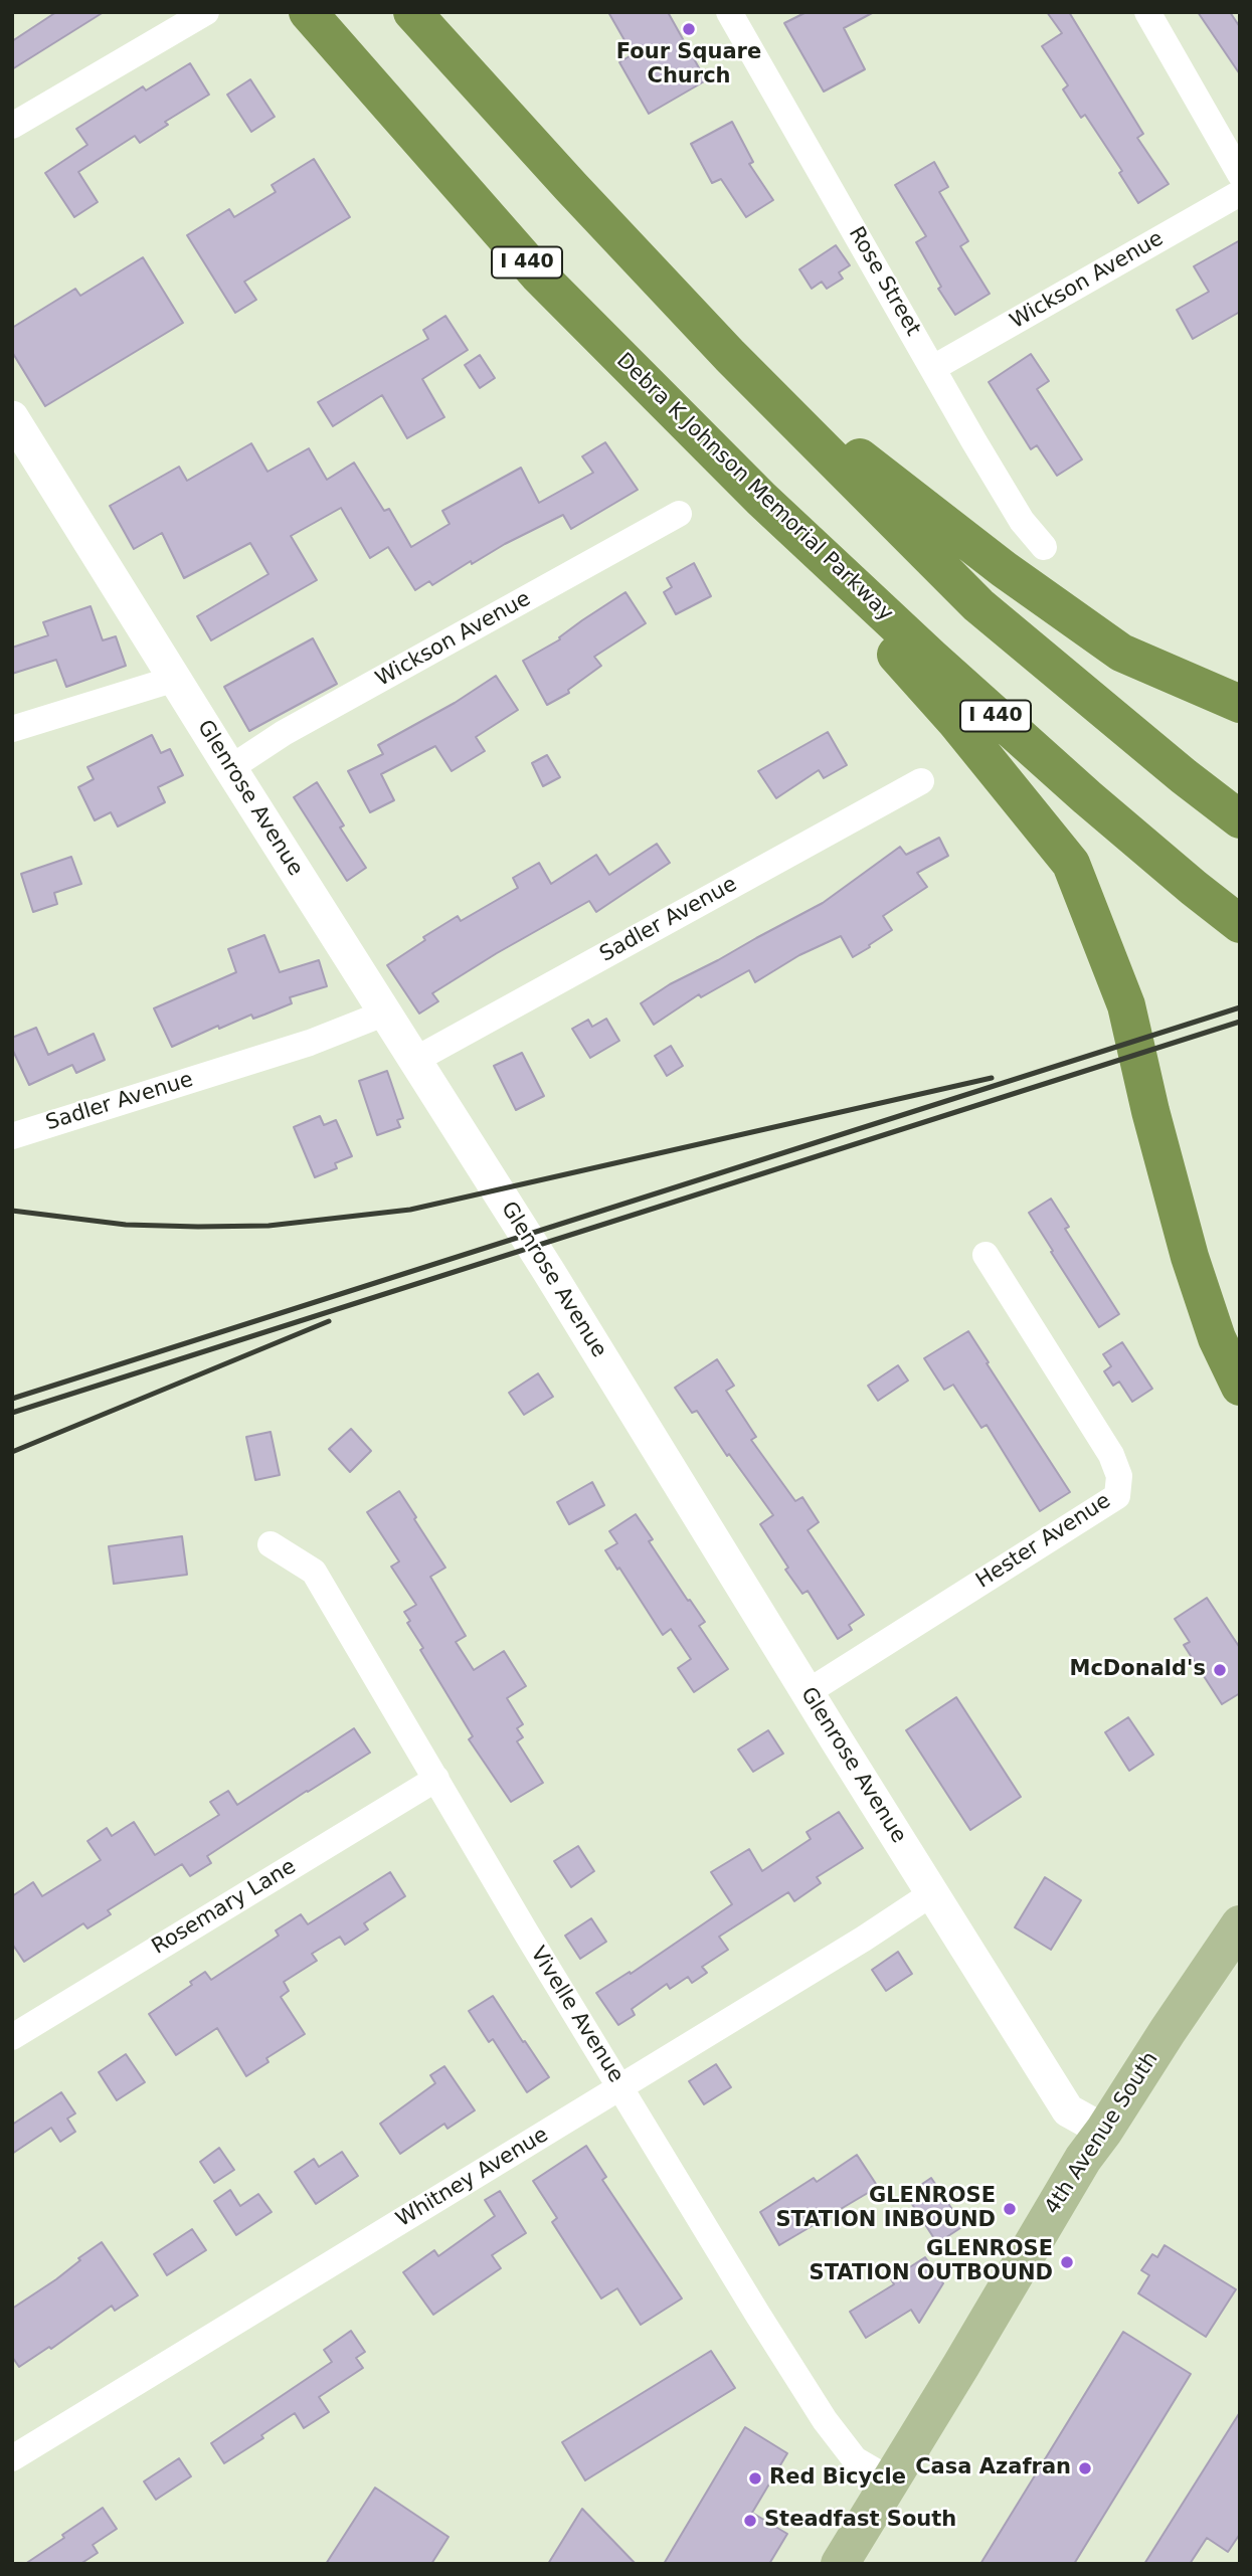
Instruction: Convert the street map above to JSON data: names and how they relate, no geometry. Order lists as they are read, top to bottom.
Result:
{
  "streets": {
    "highway": ["I 440", "Debra K Johnson Memorial Parkway"],
    "main road": ["4th Avenue South"],
    "street": [
      "Wickson Avenue",
      "Rose Street",
      "Glenrose Avenue",
      "Sadler Avenue",
      "Hester Avenue",
      "Rosemary Lane",
      "Vivelle Avenue",
      "Whitney Avenue"
    ]
  },
  "crossings": [
    ["Wickson Avenue", "Rose Street"],
    ["Wickson Avenue", "Glenrose Avenue"],
    ["Glenrose Avenue", "Sadler Avenue"],
    ["Glenrose Avenue", "Hester Avenue"],
    ["Glenrose Avenue", "4th Avenue South"],
    ["Glenrose Avenue", "Whitney Avenue"],
    ["Rosemary Lane", "Vivelle Avenue"],
    ["Vivelle Avenue", "4th Avenue South"],
    ["Vivelle Avenue", "Whitney Avenue"]
  ],
  "places": [
    "Four Square Church",
    "McDonald's",
    "GLENROSE STATION INBOUND",
    "GLENROSE STATION OUTBOUND",
    "Casa Azafran",
    "Red Bicycle",
    "Steadfast South"
  ]
}
